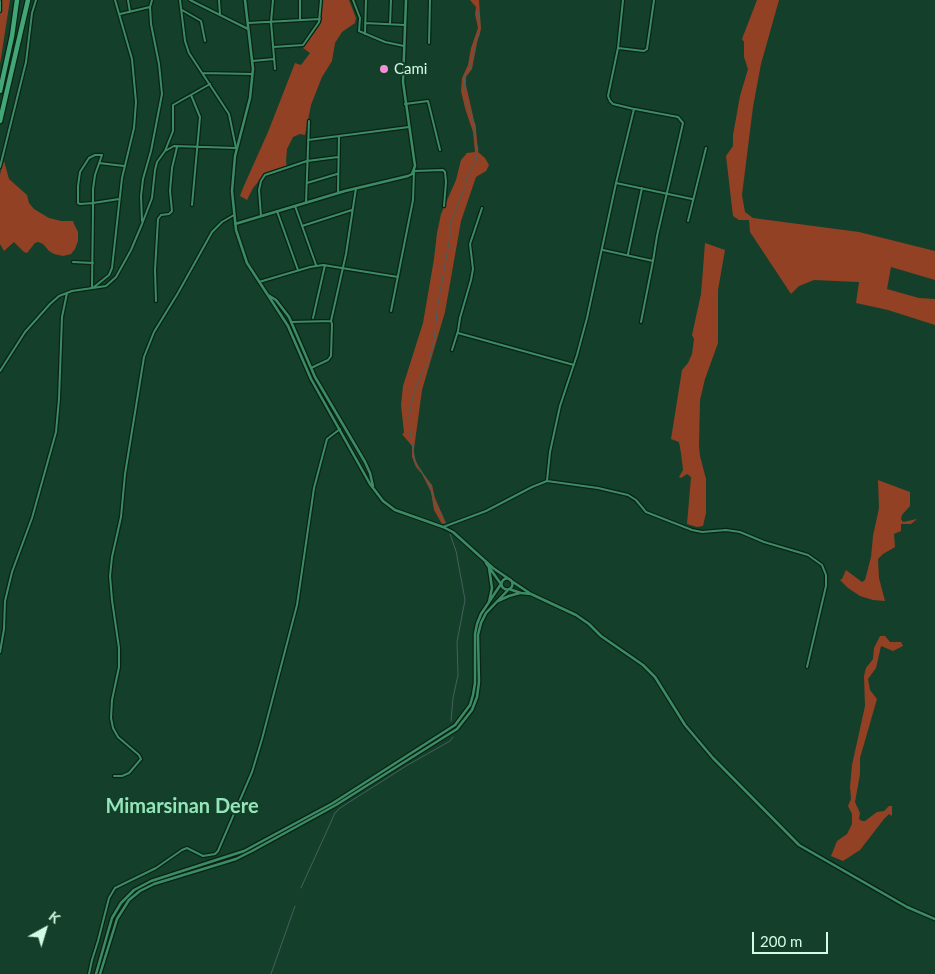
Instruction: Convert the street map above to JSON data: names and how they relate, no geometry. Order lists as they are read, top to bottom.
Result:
{
  "districts": ["Mimarsinan Dere"],
  "places": ["Cami"],
  "scale_bar": "200 m",
  "north": "top right"
}
